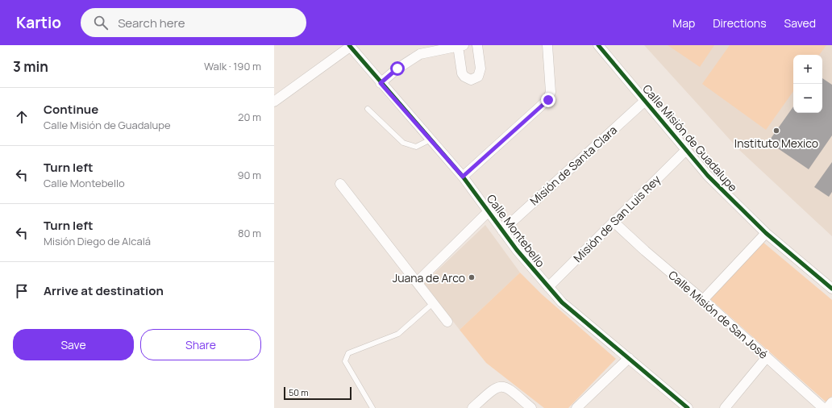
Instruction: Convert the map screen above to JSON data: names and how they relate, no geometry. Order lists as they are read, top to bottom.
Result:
{
  "streets": {
    "street": [
      "Calle Misión de Guadalupe",
      "Misión de Santa Clara",
      "Misión de San Luis Rey",
      "Calle Montebello",
      "Calle Misión de San José"
    ]
  },
  "crossings": [
    ["Calle Misión de Guadalupe", "Misión de Santa Clara"],
    ["Calle Misión de Guadalupe", "Misión de San Luis Rey"],
    ["Misión de Santa Clara", "Calle Montebello"],
    ["Misión de San Luis Rey", "Calle Montebello"],
    ["Misión de San Luis Rey", "Calle Misión de San José"]
  ],
  "places": ["Instituto Mexico", "Juana de Arco"],
  "scale_bar": "50 m",
  "page": {
    "header": "Kartio",
    "search": "Search here",
    "nav": ["Map", "Directions", "Saved"],
    "heading": ["3 min", "Walk · 190 m"],
    "map_buttons": ["+", "−"],
    "list": [
      ["Continue", "Calle Misión de Guadalupe", "20 m"],
      ["Turn left", "Calle Montebello", "90 m"],
      ["Turn left", "Misión Diego de Alcalá", "80 m"],
      "Arrive at destination"
    ],
    "buttons": ["Save", "Share"],
    "scale": "50 m"
  }
}
